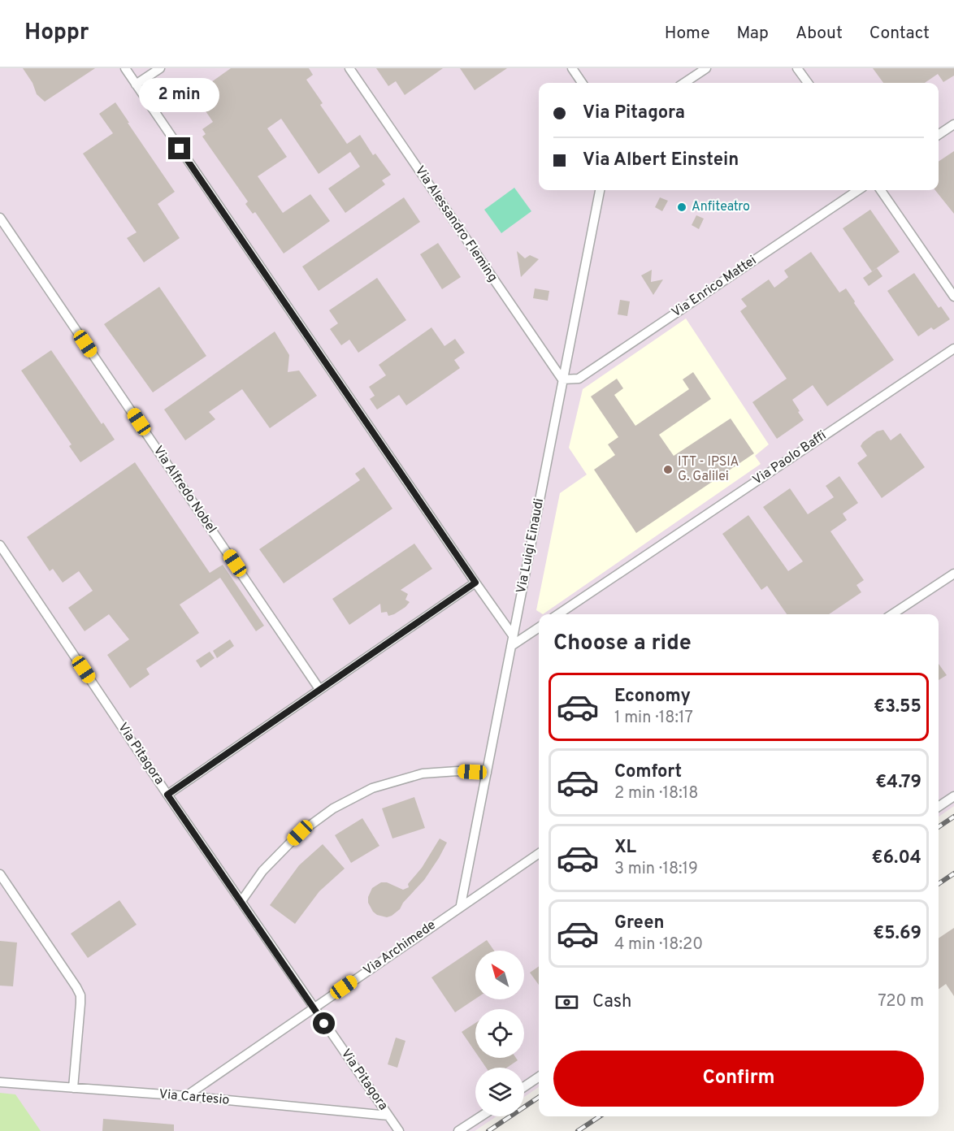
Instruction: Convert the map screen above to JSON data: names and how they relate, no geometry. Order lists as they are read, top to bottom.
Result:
{
  "streets": {
    "street": [
      "Via Alessandro Fleming",
      "Via Enrico Mattei",
      "Via Paolo Baffi",
      "Via Alfredo Nobel",
      "Via Luigi Einaudi",
      "Via Pitagora",
      "Via Archimede",
      "Via Cartesio"
    ]
  },
  "crossings": [
    ["Via Alessandro Fleming", "Via Enrico Mattei"],
    ["Via Alessandro Fleming", "Via Luigi Einaudi"],
    ["Via Enrico Mattei", "Via Luigi Einaudi"],
    ["Via Luigi Einaudi", "Via Archimede"],
    ["Via Pitagora", "Via Archimede"],
    ["Via Pitagora", "Via Cartesio"],
    ["Via Archimede", "Via Cartesio"]
  ],
  "places": ["Anfiteatro", "ITT - IPSIA G. Galilei"],
  "north": "top left",
  "page": {
    "header": "Hoppr",
    "nav": [
      "Home",
      "Map",
      "About",
      "Contact"
    ],
    "bubble": "2 min",
    "banner": ["Via Pitagora", "Via Albert Einstein"],
    "heading": "Choose a ride",
    "list": [
      {
        "name": "Economy",
        "note": "1 min · 18:17",
        "value": "€3.55"
      },
      {
        "name": "Comfort",
        "note": "2 min · 18:18",
        "value": "€4.79"
      },
      {
        "name": "XL",
        "note": "3 min · 18:19",
        "value": "€6.04"
      },
      {
        "name": "Green",
        "note": "4 min · 18:20",
        "value": "€5.69"
      }
    ],
    "pay": ["Cash", "720 m"],
    "buttons": "Confirm"
  }
}
